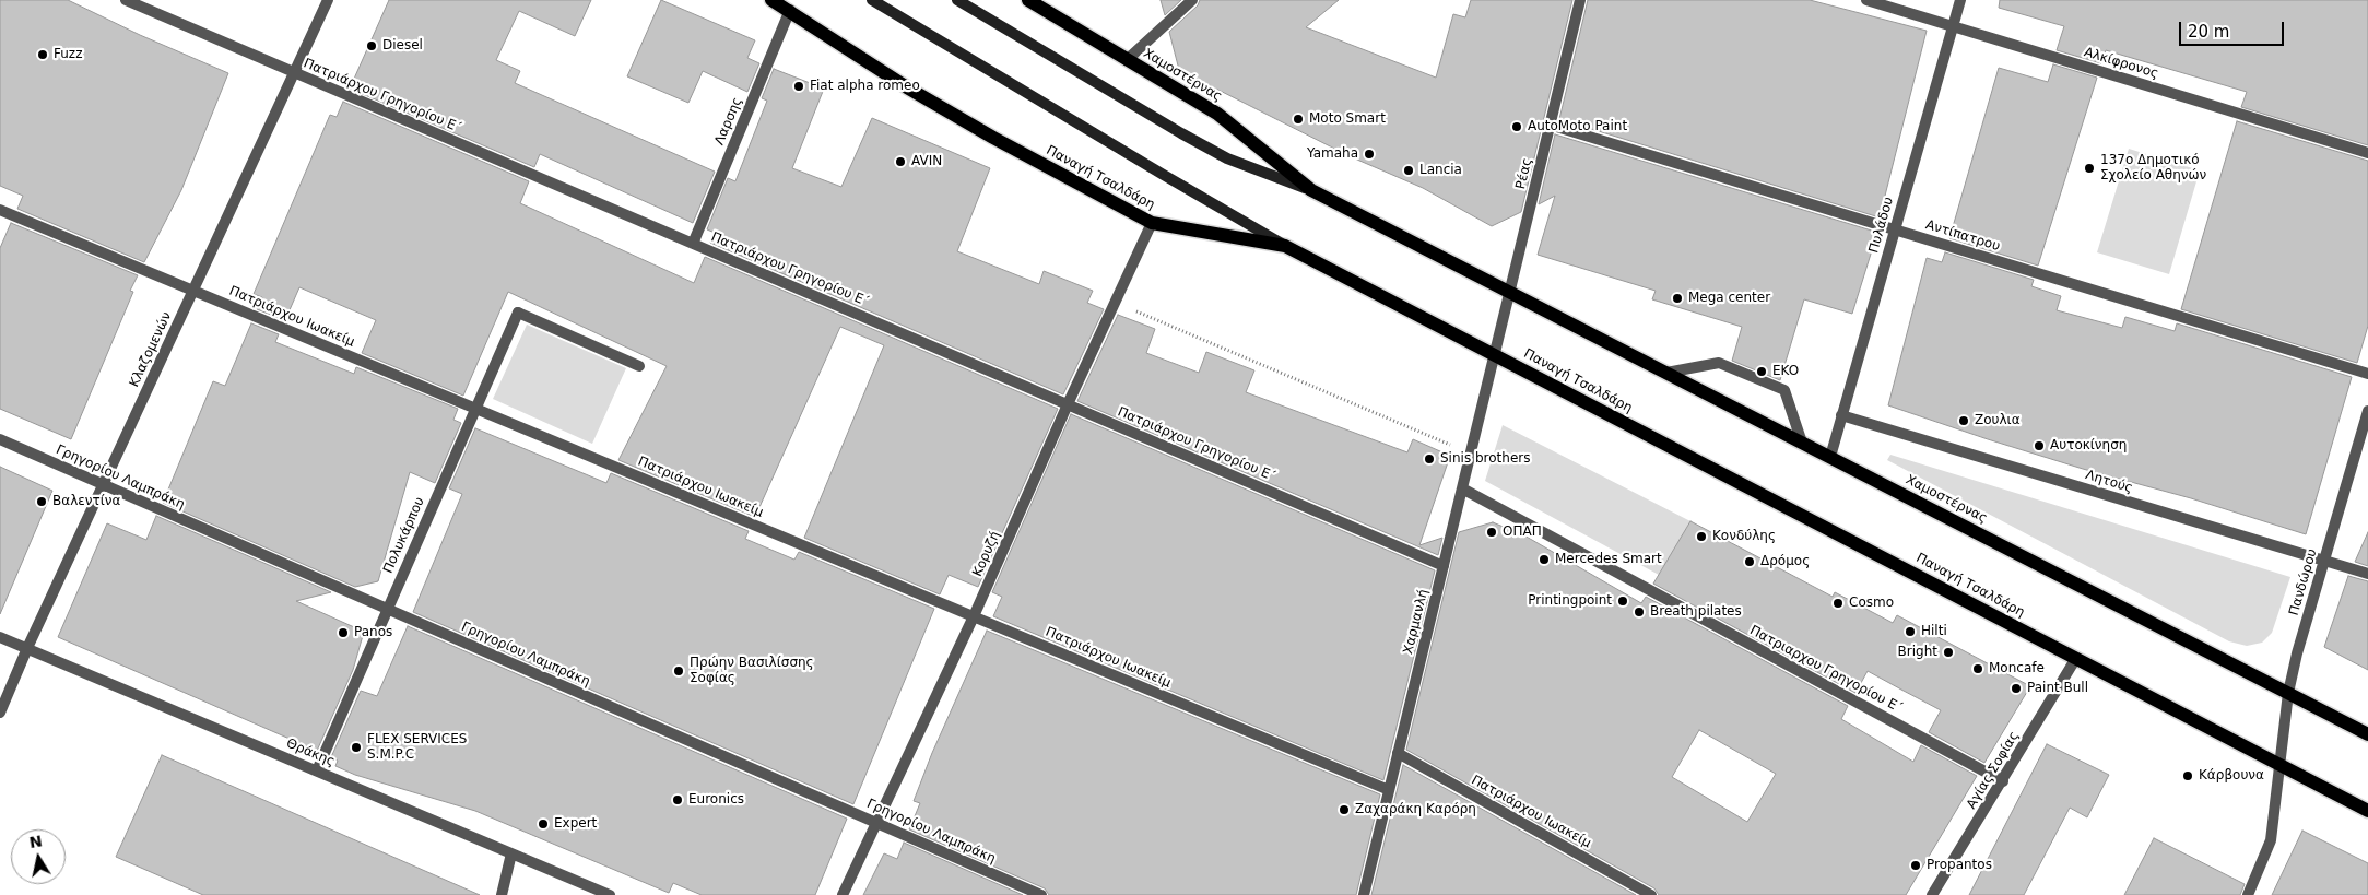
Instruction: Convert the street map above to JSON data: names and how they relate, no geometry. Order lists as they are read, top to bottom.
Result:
{
  "streets": {
    "main road": ["Χαμοστέρνας", "Παναγή Τσαλδάρη"],
    "street": [
      "Αλκίφρονος",
      "Πατριάρχου Γρηγορίου Ε΄",
      "Λαρσης",
      "Ρέας",
      "Πυλάδου",
      "Αντίπατρου",
      "Πατριάρχου Ιωακείμ",
      "Κλαζομενών",
      "Γρηγορίου Λαμπράκη",
      "Λητούς",
      "Πολυκάρπου",
      "Κορυζή",
      "Πανδώρου",
      "Χαρμανλή",
      "Πατριαρχου Γρηγορίου Ε΄",
      "Θράκης",
      "Αγίας Σοφίας"
    ]
  },
  "crossings": [
    ["Αλκίφρονος", "Πυλάδου"],
    ["Χαμοστέρνας", "Ρέας"],
    ["Χαμοστέρνας", "Πυλάδου"],
    ["Χαμοστέρνας", "Πανδώρου"],
    ["Πατριάρχου Γρηγορίου Ε΄", "Λαρσης"],
    ["Πατριάρχου Γρηγορίου Ε΄", "Κλαζομενών"],
    ["Πατριάρχου Γρηγορίου Ε΄", "Κορυζή"],
    ["Πατριάρχου Γρηγορίου Ε΄", "Χαρμανλή"],
    ["Λαρσης", "Παναγή Τσαλδάρη"],
    ["Ρέας", "Παναγή Τσαλδάρη"],
    ["Ρέας", "Αντίπατρου"],
    ["Ρέας", "Χαρμανλή"],
    ["Παναγή Τσαλδάρη", "Κορυζή"],
    ["Παναγή Τσαλδάρη", "Πανδώρου"],
    ["Παναγή Τσαλδάρη", "Χαρμανλή"],
    ["Παναγή Τσαλδάρη", "Αγίας Σοφίας"],
    ["Πυλάδου", "Αντίπατρου"],
    ["Πυλάδου", "Λητούς"],
    ["Πατριάρχου Ιωακείμ", "Κλαζομενών"],
    ["Πατριάρχου Ιωακείμ", "Πολυκάρπου"],
    ["Πατριάρχου Ιωακείμ", "Κορυζή"],
    ["Πατριάρχου Ιωακείμ", "Χαρμανλή"],
    ["Κλαζομενών", "Γρηγορίου Λαμπράκη"],
    ["Κλαζομενών", "Θράκης"],
    ["Γρηγορίου Λαμπράκη", "Πολυκάρπου"],
    ["Γρηγορίου Λαμπράκη", "Κορυζή"],
    ["Λητούς", "Πανδώρου"],
    ["Πολυκάρπου", "Θράκης"],
    ["Χαρμανλή", "Πατριαρχου Γρηγορίου Ε΄"],
    ["Πατριαρχου Γρηγορίου Ε΄", "Αγίας Σοφίας"]
  ],
  "places": [
    "Diesel",
    "Fuzz",
    "Fiat alpha romeo",
    "Moto Smart",
    "AutoMoto Paint",
    "Yamaha",
    "AVIN",
    "137ο Δημοτικό Σχολείο Αθηνών",
    "Lancia",
    "Mega center",
    "EKO",
    "Ζουλια",
    "Αυτοκίνηση",
    "Sinis brothers",
    "Βαλεντίνα",
    "ΟΠΑΠ",
    "Κονδύλης",
    "Mercedes Smart",
    "Δρόμος",
    "Printingpoint",
    "Cosmo",
    "Breath pilates",
    "Hilti",
    "Panos",
    "Bright",
    "Moncafe",
    "Πρώην Βασιλίσσης Σοφίας",
    "Paint Bull",
    "FLEX SERVICES S.M.P.C",
    "Κάρβουνα",
    "Euronics",
    "Ζαχαράκη Καρόρη",
    "Expert",
    "Propantos"
  ],
  "scale_bar": "20 m",
  "north": "top"
}
